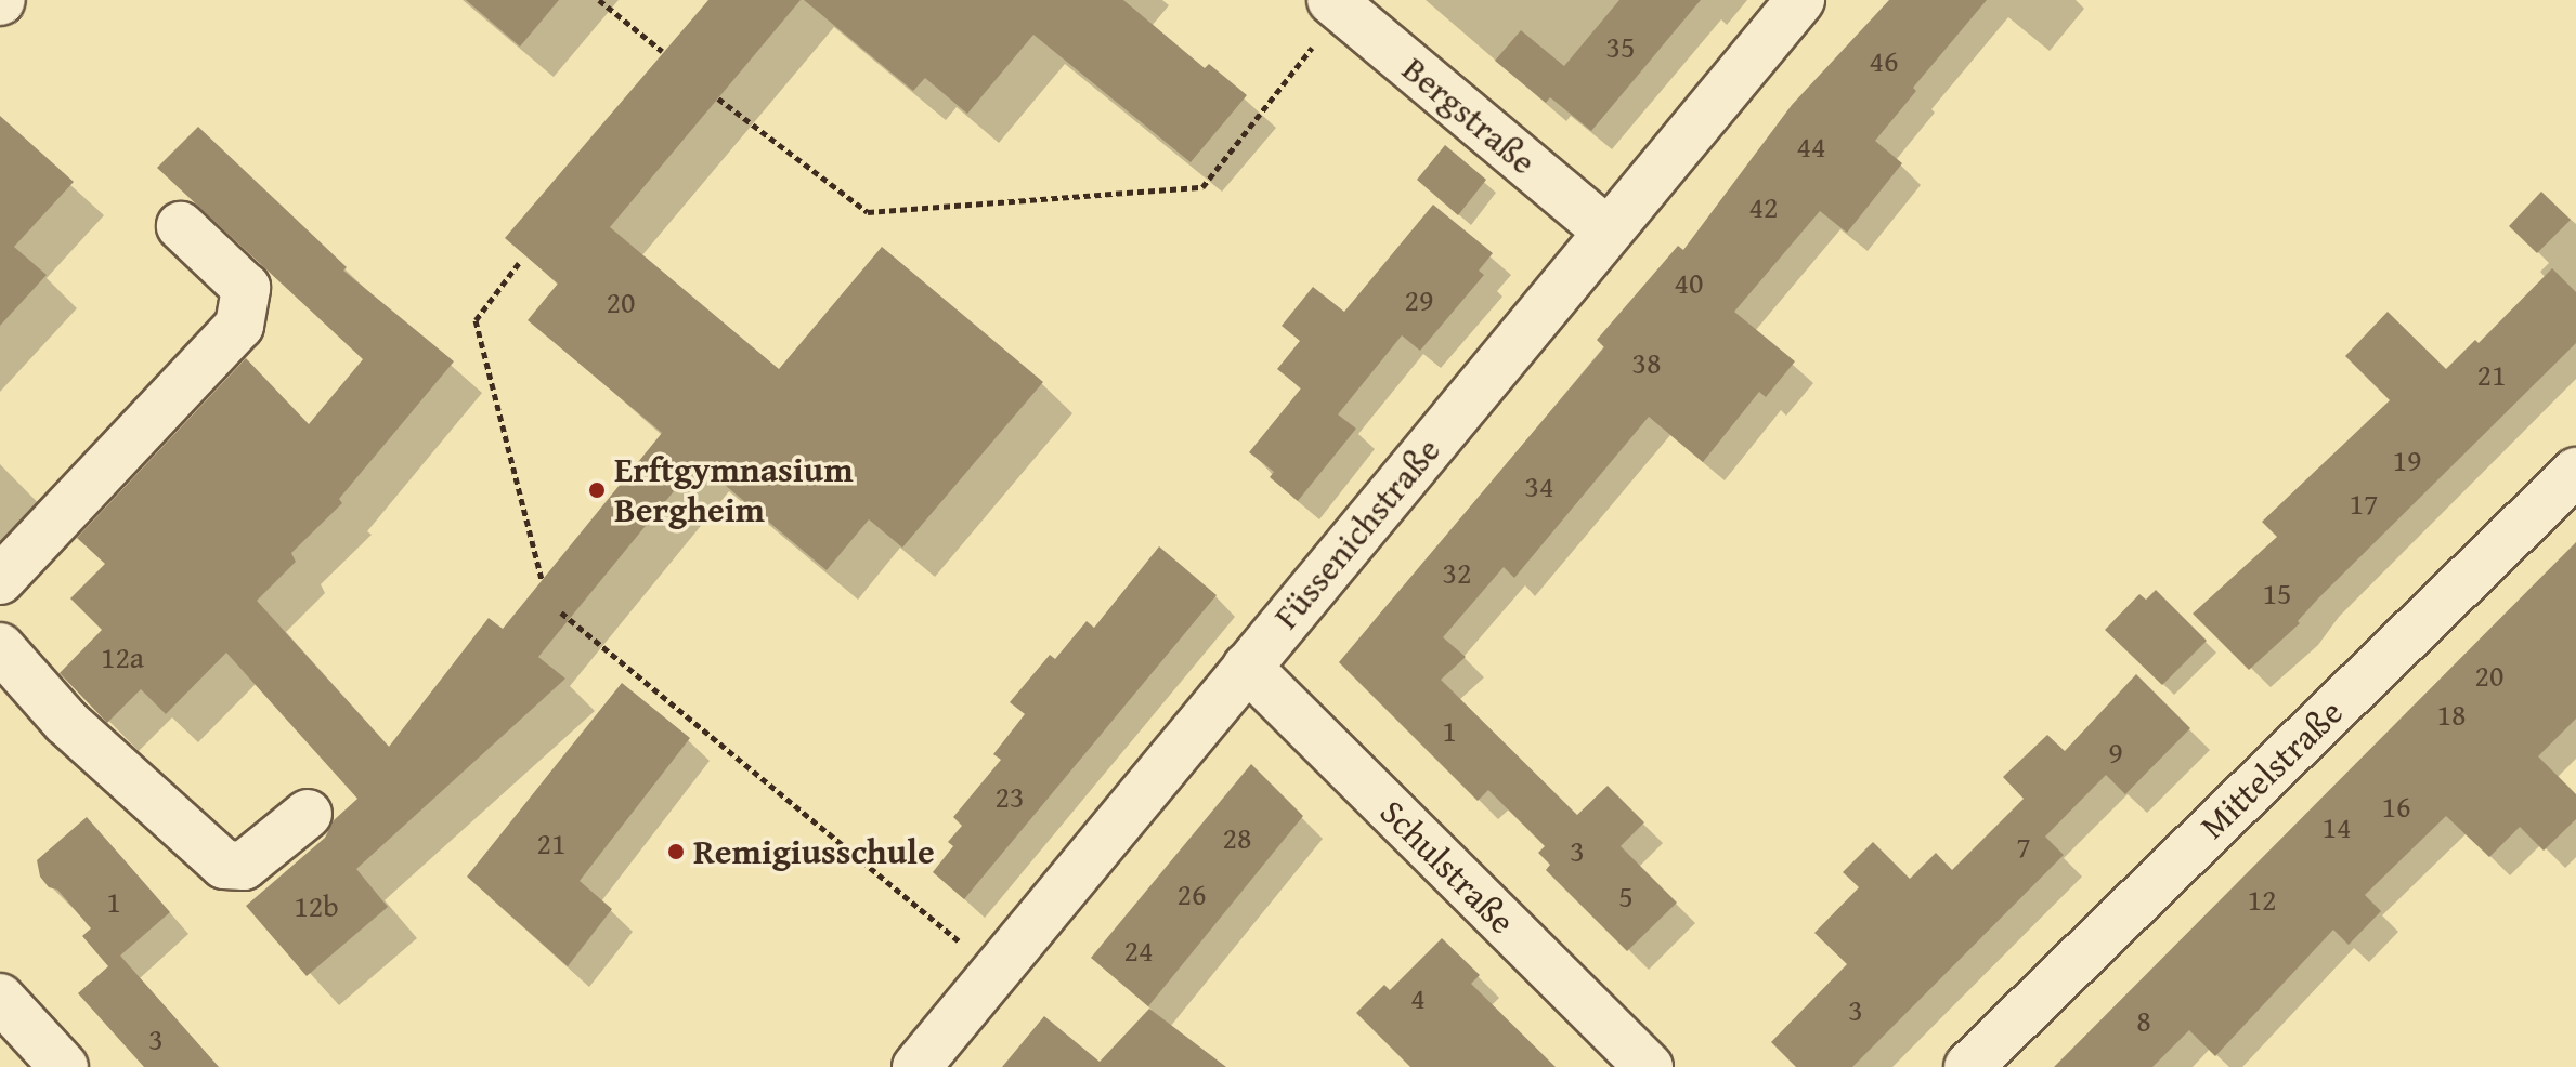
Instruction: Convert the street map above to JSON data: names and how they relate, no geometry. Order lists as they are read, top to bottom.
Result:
{
  "streets": {
    "street": [
      "Bergstraße",
      "Füssenichstraße",
      "Mittelstraße",
      "Schulstraße"
    ]
  },
  "crossings": [
    ["Bergstraße", "Füssenichstraße"],
    ["Füssenichstraße", "Schulstraße"]
  ],
  "places": ["Erftgymnasium Bergheim", "Remigiusschule"],
  "house_numbers": [
    "35",
    "46",
    "44",
    "42",
    "40",
    "29",
    "20",
    "38",
    "21",
    "19",
    "34",
    "17",
    "32",
    "15",
    "12a",
    "20",
    "18",
    "1",
    "9",
    "23",
    "16",
    "14",
    "28",
    "21",
    "7",
    "3",
    "26",
    "5",
    "12",
    "1",
    "12b",
    "24",
    "4",
    "3",
    "8",
    "3"
  ]
}
